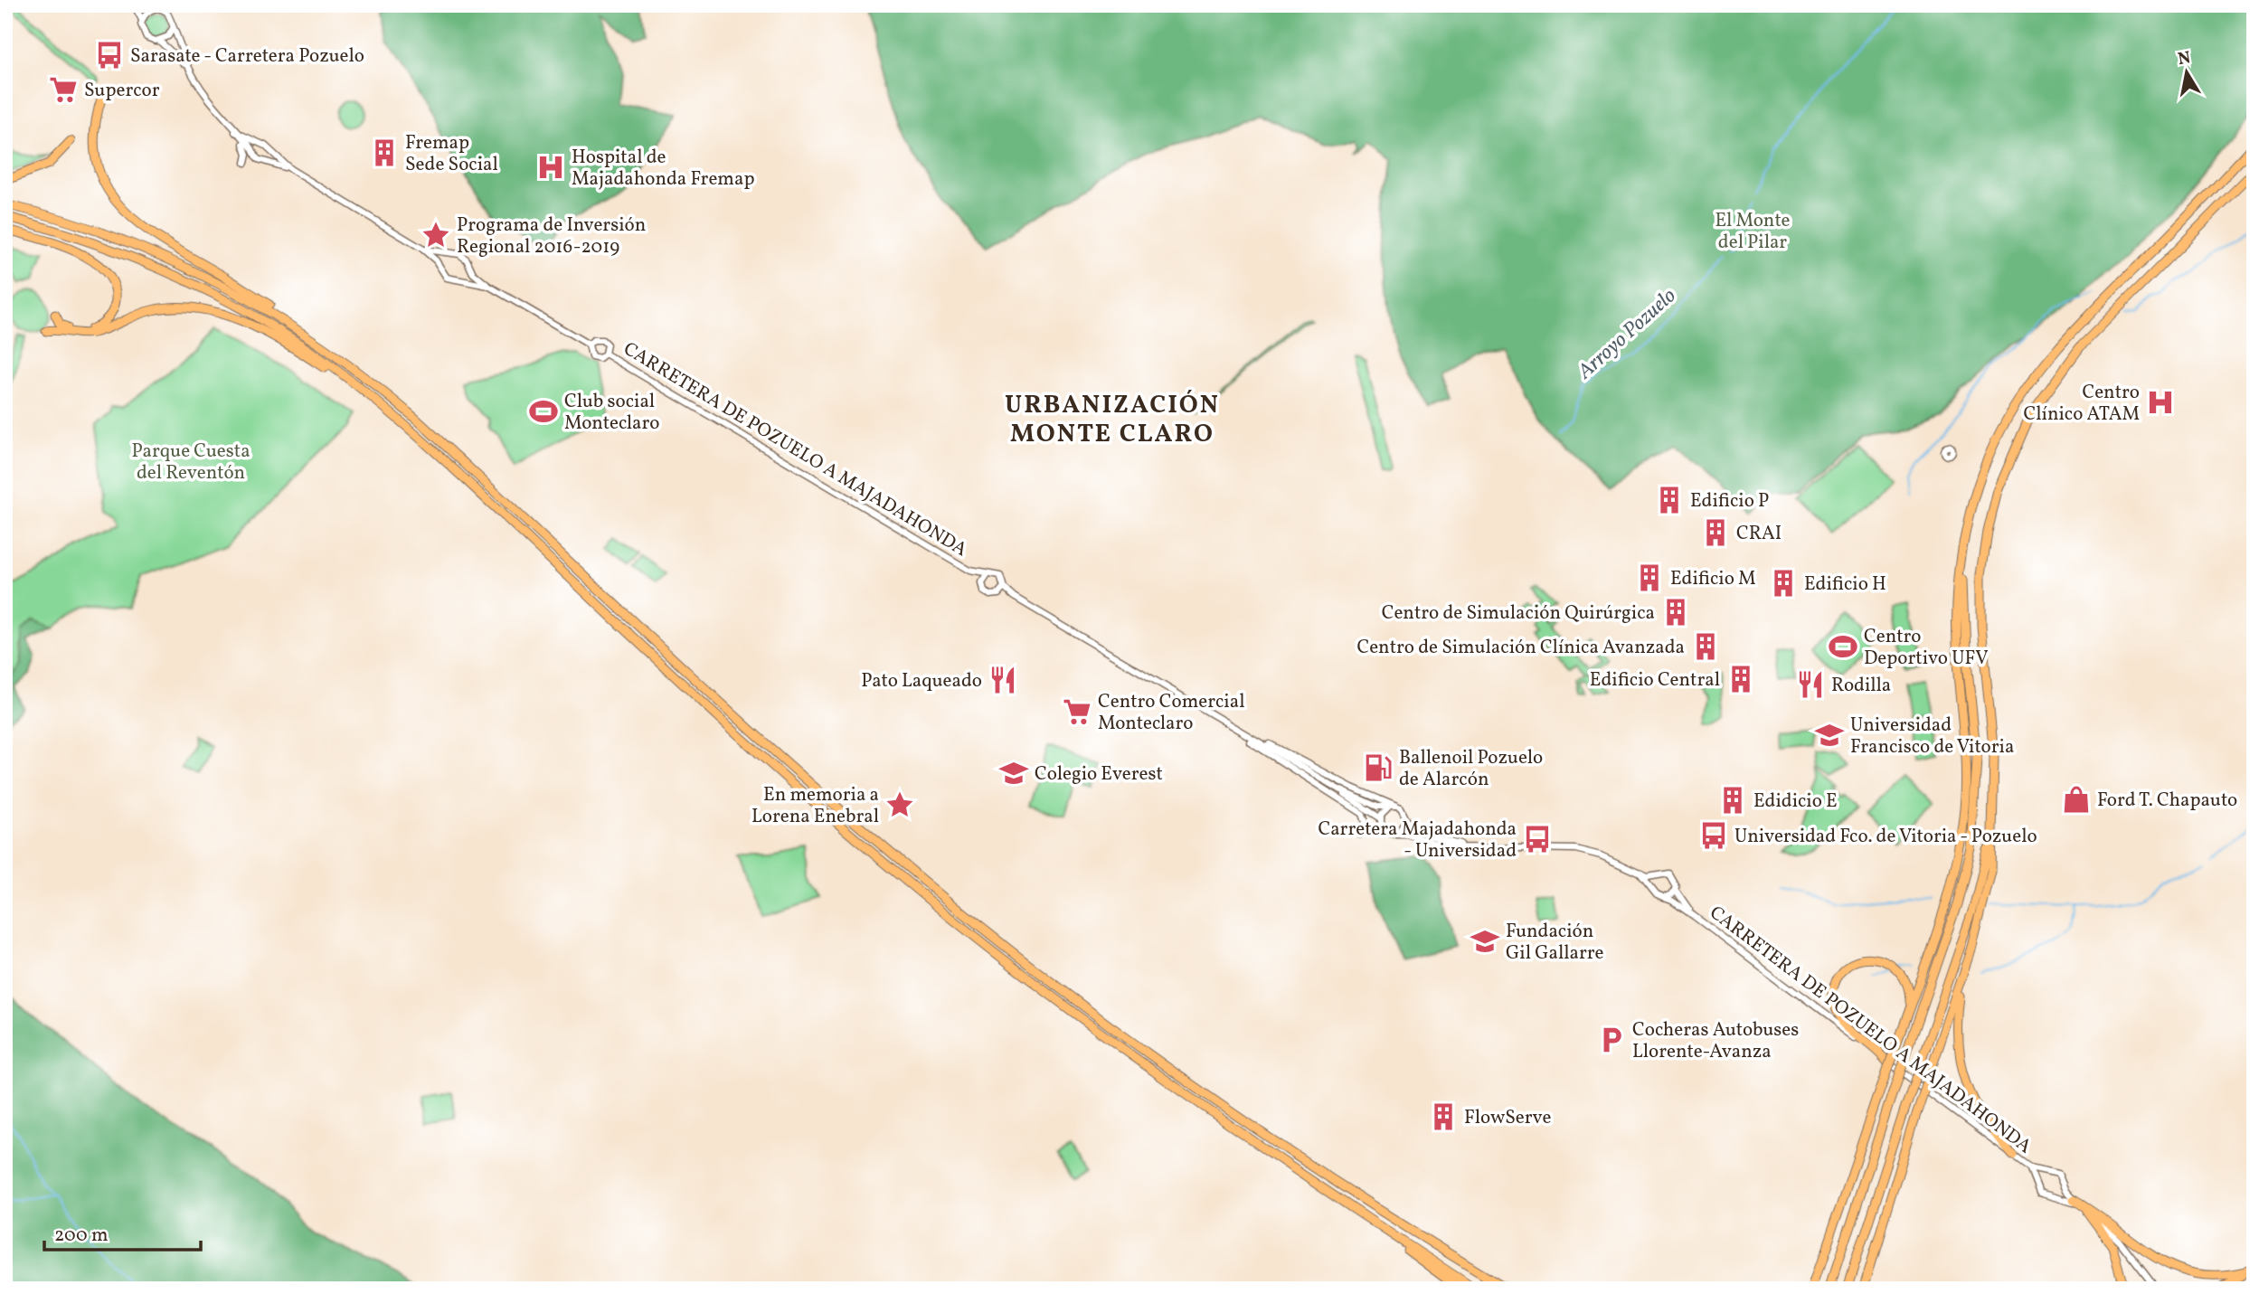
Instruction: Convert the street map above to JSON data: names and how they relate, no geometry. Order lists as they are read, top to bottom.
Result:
{
  "streets": {
    "street": ["CARRETERA DE POZUELO A MAJADAHONDA"]
  },
  "districts": ["URBANIZACIÓN MONTE CLARO"],
  "water": ["Arroyo Pozuelo"],
  "parks": ["El Monte del Pilar", "Parque Cuesta del Reventón"],
  "places": {
    "bus stop": ["Sarasate - Carretera Pozuelo", "Universidad Fco. de Vitoria - Pozuelo", "Carretera Majadahonda - Universidad"],
    "supermarket": ["Supercor", "Centro Comercial Monteclaro"],
    "building": [
      "Fremap Sede Social",
      "Edificio P",
      "CRAI",
      "Edificio M",
      "Edificio H",
      "Centro de Simulación Quirúrgica",
      "Centro de Simulación Clínica Avanzada",
      "Edificio Central",
      "Edidicio E",
      "FlowServe"
    ],
    "hospital": ["Hospital de Majadahonda Fremap", "Centro Clínico ATAM"],
    "place": ["Programa de Inversión Regional 2016-2019", "En memoria a Lorena Enebral"],
    "sports": ["Club social Monteclaro", "Centro Deportivo UFV"],
    "restaurant": ["Pato Laqueado", "Rodilla"],
    "school or university": ["Universidad Francisco de Vitoria", "Colegio Everest", "Fundación Gil Gallarre"],
    "fuel station": ["Ballenoil Pozuelo de Alarcón"],
    "shop": ["Ford T. Chapauto"],
    "parking": ["Cocheras Autobuses Llorente-Avanza"]
  },
  "scale_bar": "200 m",
  "north": "top"
}
